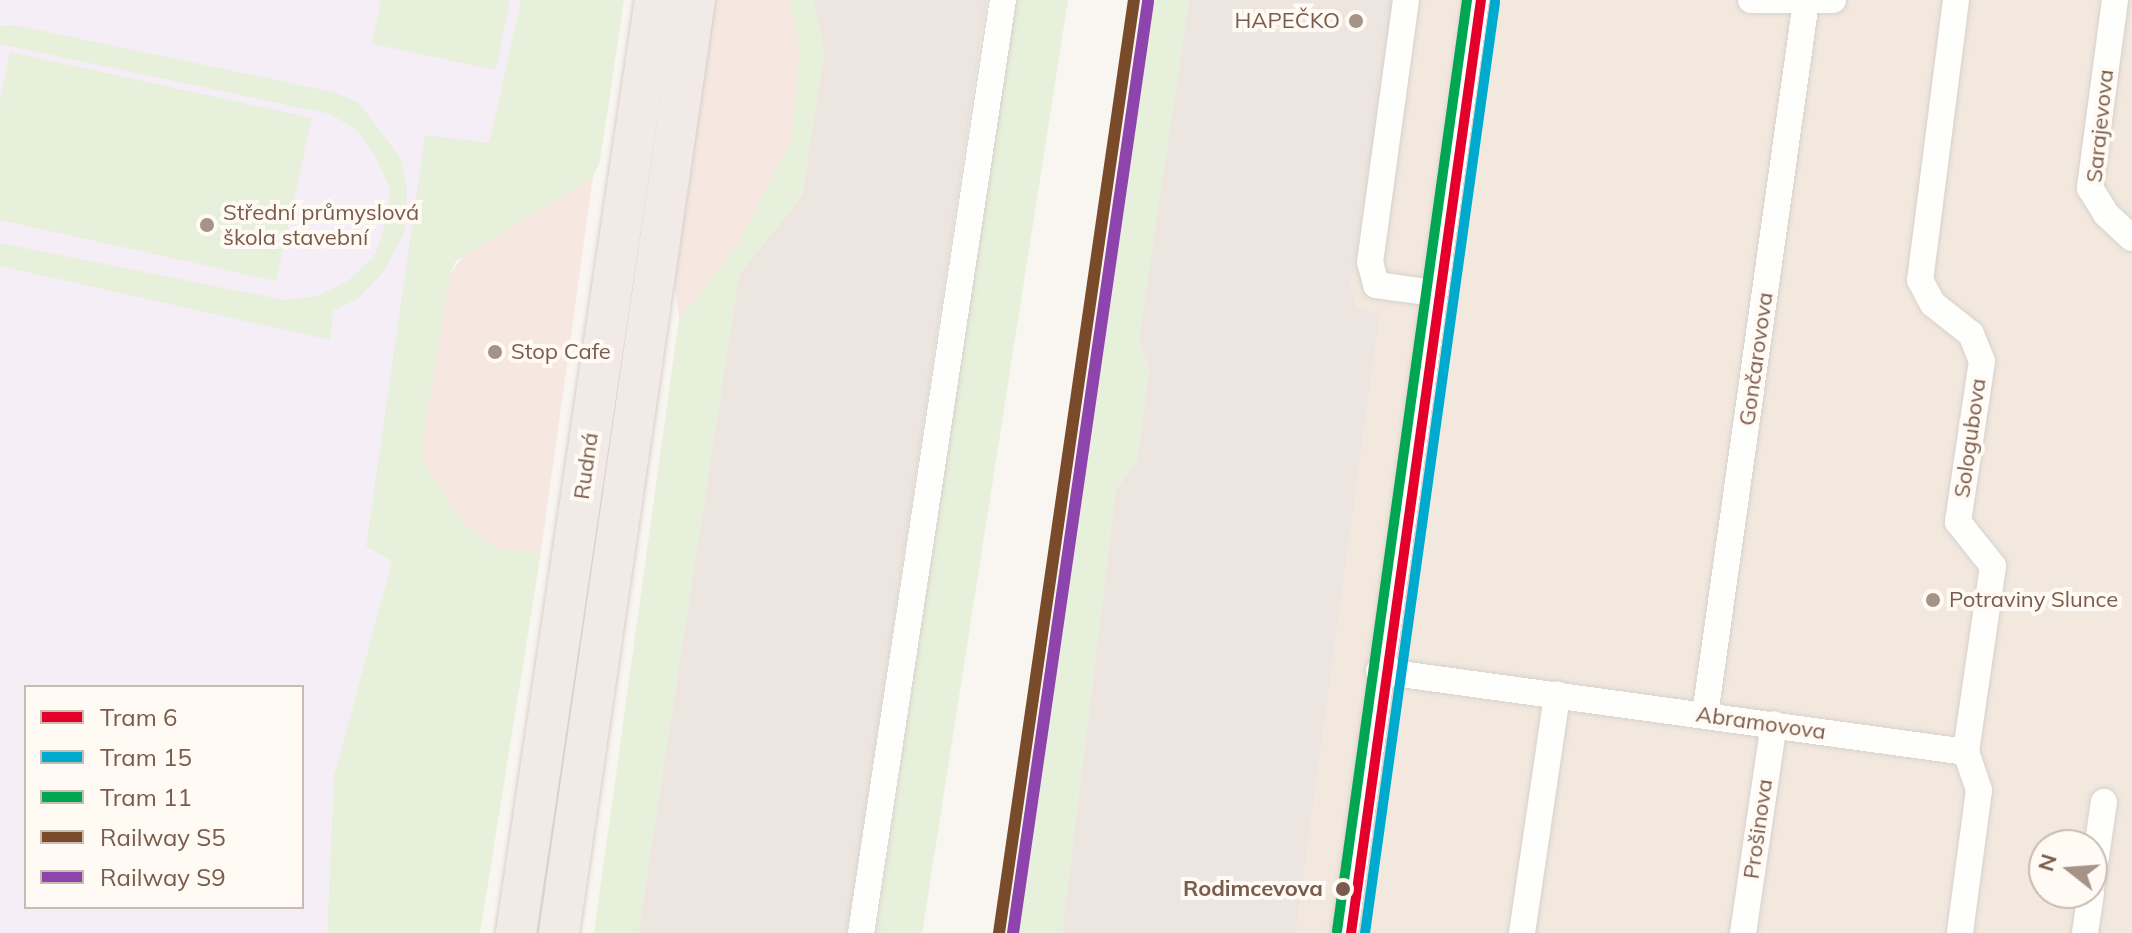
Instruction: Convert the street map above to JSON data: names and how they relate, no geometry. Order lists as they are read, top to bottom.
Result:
{
  "streets": {
    "highway": ["Rudná"],
    "street": [
      "Sarajevova",
      "Gončarovova",
      "Sologubova",
      "Abramovova",
      "Prošinova"
    ]
  },
  "crossings": [
    ["Gončarovova", "Abramovova"],
    ["Sologubova", "Abramovova"],
    ["Abramovova", "Prošinova"]
  ],
  "places": [
    "HAPEČKO",
    "Střední průmyslová škola stavební",
    "Stop Cafe",
    "Potraviny Slunce",
    "Rodimcevova"
  ],
  "lines": [
    "tram line 6",
    "tram line 11",
    "rail line S5",
    "tram line 15",
    "rail line S9"
  ],
  "legend": [
    "Tram 6",
    "Tram 15",
    "Tram 11",
    "Railway S5",
    "Railway S9"
  ],
  "north": "left"
}
